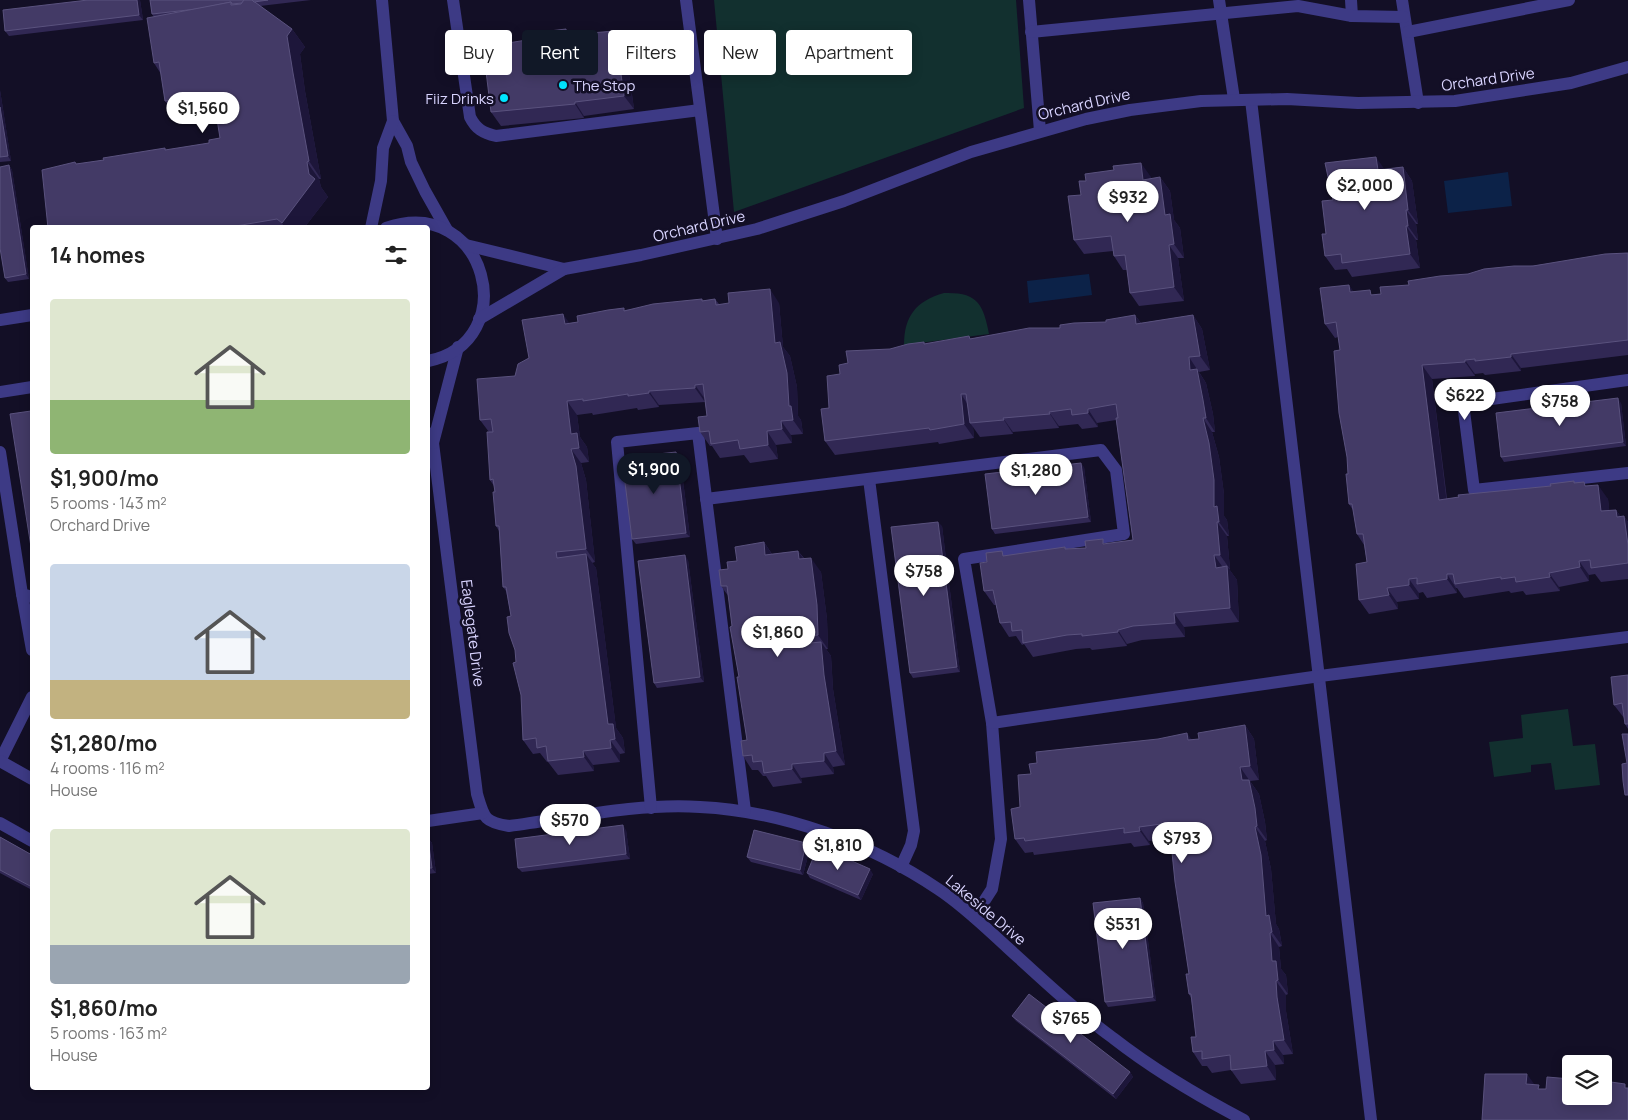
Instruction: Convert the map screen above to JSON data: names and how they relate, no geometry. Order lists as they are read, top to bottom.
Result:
{
  "streets": {
    "street": ["Orchard Drive", "Eaglegate Drive", "Lakeside Drive"]
  },
  "crossings": [
    ["Eaglegate Drive", "Lakeside Drive"]
  ],
  "places": ["The Stop", "Fiiz Drinks"],
  "page": {
    "chip": [
      "Buy",
      "Rent",
      "Filters",
      "New",
      "Apartment"
    ],
    "price": [
      "$1,560",
      "$2,000",
      "$932",
      "$622",
      "$758",
      "$1,900",
      "$1,280",
      "$758",
      "$1,860",
      "$570",
      "$793",
      "$1,810",
      "$531",
      "$765"
    ],
    "heading": "14 homes",
    "list": [
      {
        "name": "$1,900/mo",
        "note": "5 rooms · 143 m² · Orchard Drive"
      },
      {
        "name": "$1,280/mo",
        "note": "4 rooms · 116 m² · House"
      },
      {
        "name": "$1,860/mo",
        "note": "5 rooms · 163 m² · House"
      }
    ]
  }
}
